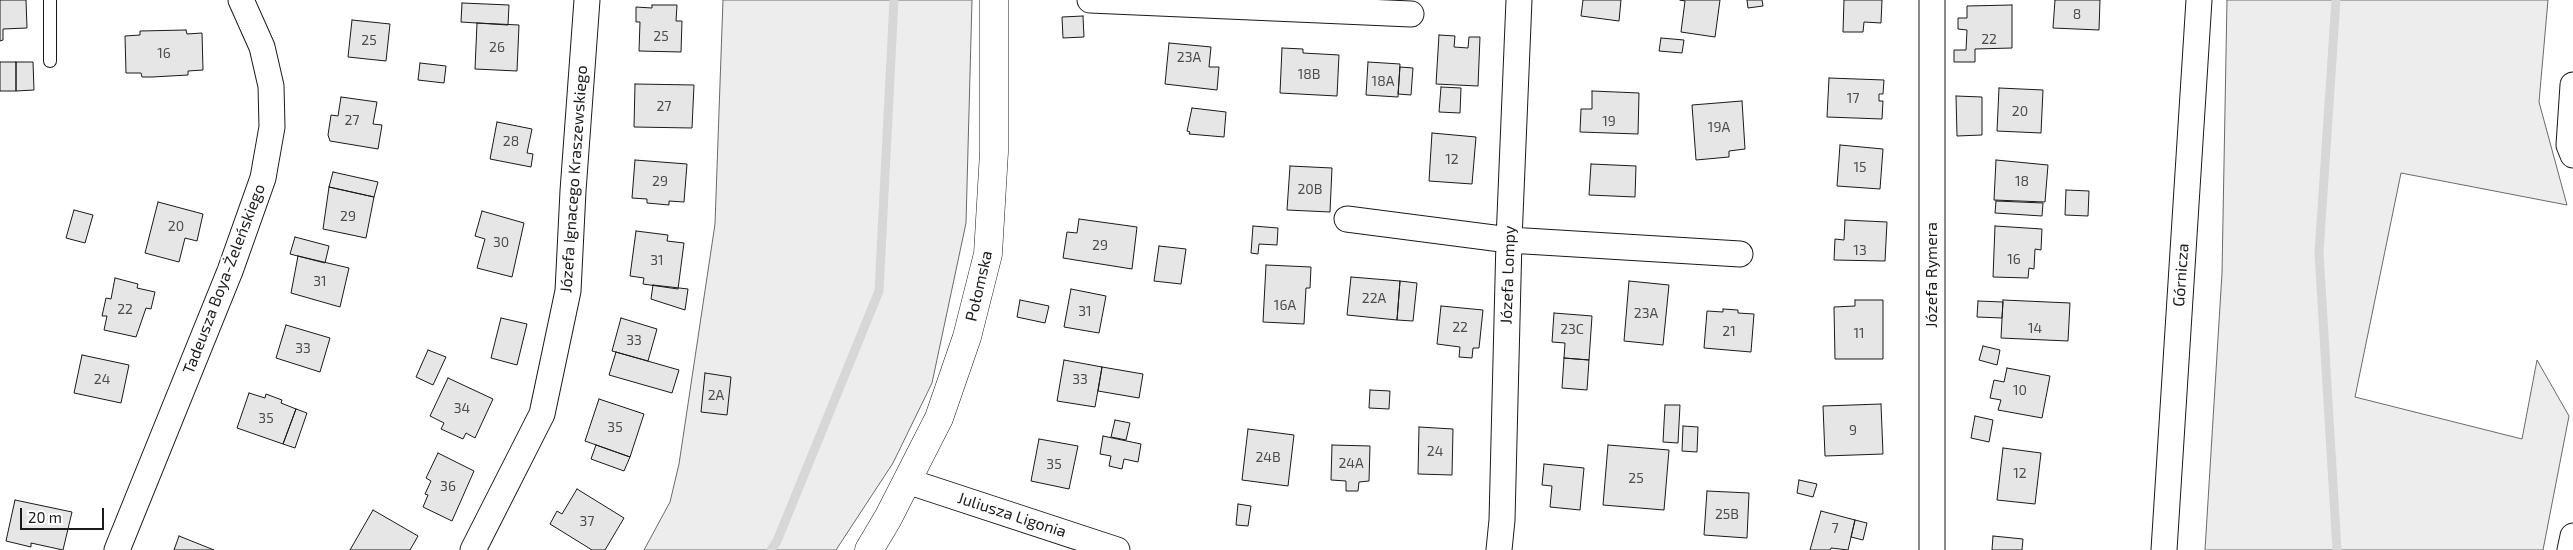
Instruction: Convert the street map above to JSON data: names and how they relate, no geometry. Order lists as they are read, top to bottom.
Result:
{
  "streets": {
    "street": [
      "Józefa Ignacego Kraszewskiego",
      "Józefa Lompy",
      "Józefa Rymera",
      "Górnicza",
      "Tadeusza Boya-Żeleńskiego",
      "Połomska",
      "Juliusza Ligonia"
    ]
  },
  "crossings": [
    ["Połomska", "Juliusza Ligonia"]
  ],
  "house_numbers": [
    "8",
    "25",
    "22",
    "25",
    "26",
    "16",
    "23A",
    "18B",
    "18A",
    "17",
    "27",
    "20",
    "27",
    "19",
    "19A",
    "28",
    "12",
    "15",
    "29",
    "18",
    "20B",
    "29",
    "20",
    "30",
    "29",
    "13",
    "16",
    "31",
    "31",
    "22A",
    "16A",
    "22",
    "31",
    "23A",
    "22",
    "14",
    "23C",
    "21",
    "11",
    "33",
    "33",
    "24",
    "33",
    "10",
    "2A",
    "34",
    "35",
    "35",
    "9",
    "24",
    "24B",
    "24A",
    "35",
    "12",
    "25",
    "36",
    "25B",
    "37",
    "7"
  ],
  "scale_bar": "20 m"
}
